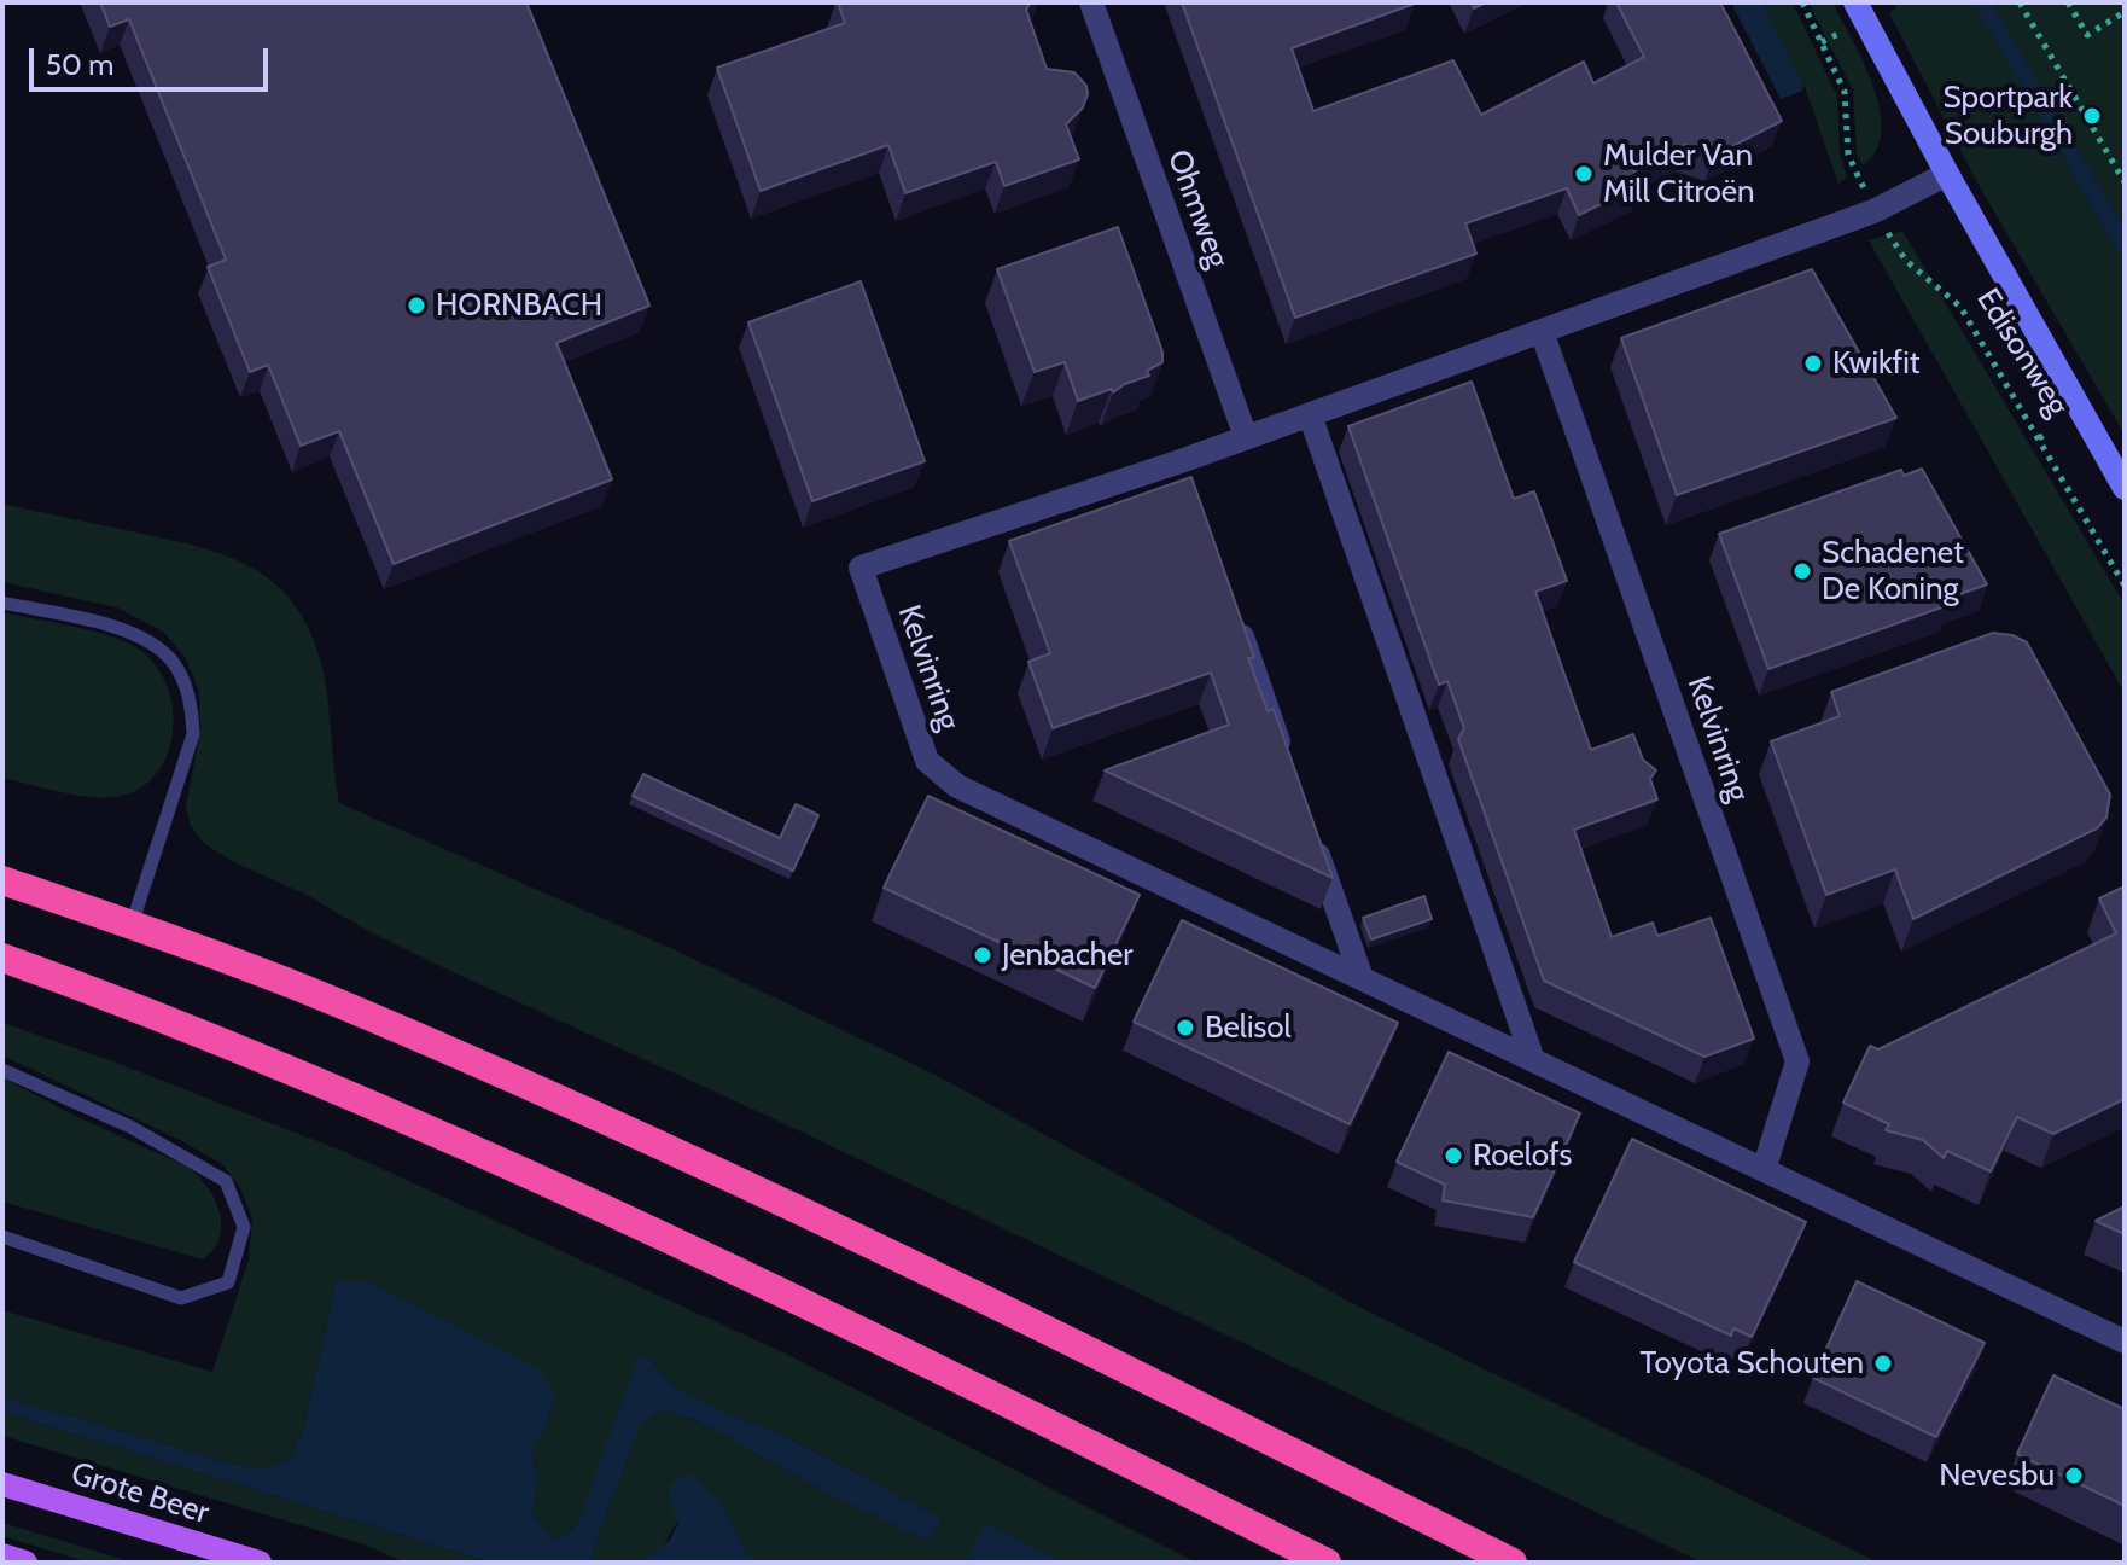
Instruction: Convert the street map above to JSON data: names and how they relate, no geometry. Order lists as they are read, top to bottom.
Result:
{
  "streets": {
    "main road": ["Grote Beer"],
    "street": ["Ohmweg", "Edisonweg", "Kelvinring"]
  },
  "crossings": [
    ["Ohmweg", "Kelvinring"],
    ["Edisonweg", "Kelvinring"]
  ],
  "places": [
    "Sportpark Souburgh",
    "Mulder Van Mill Citroën",
    "HORNBACH",
    "Kwikfit",
    "Schadenet De Koning",
    "Jenbacher",
    "Belisol",
    "Roelofs",
    "Toyota Schouten",
    "Nevesbu"
  ],
  "scale_bar": "50 m"
}
